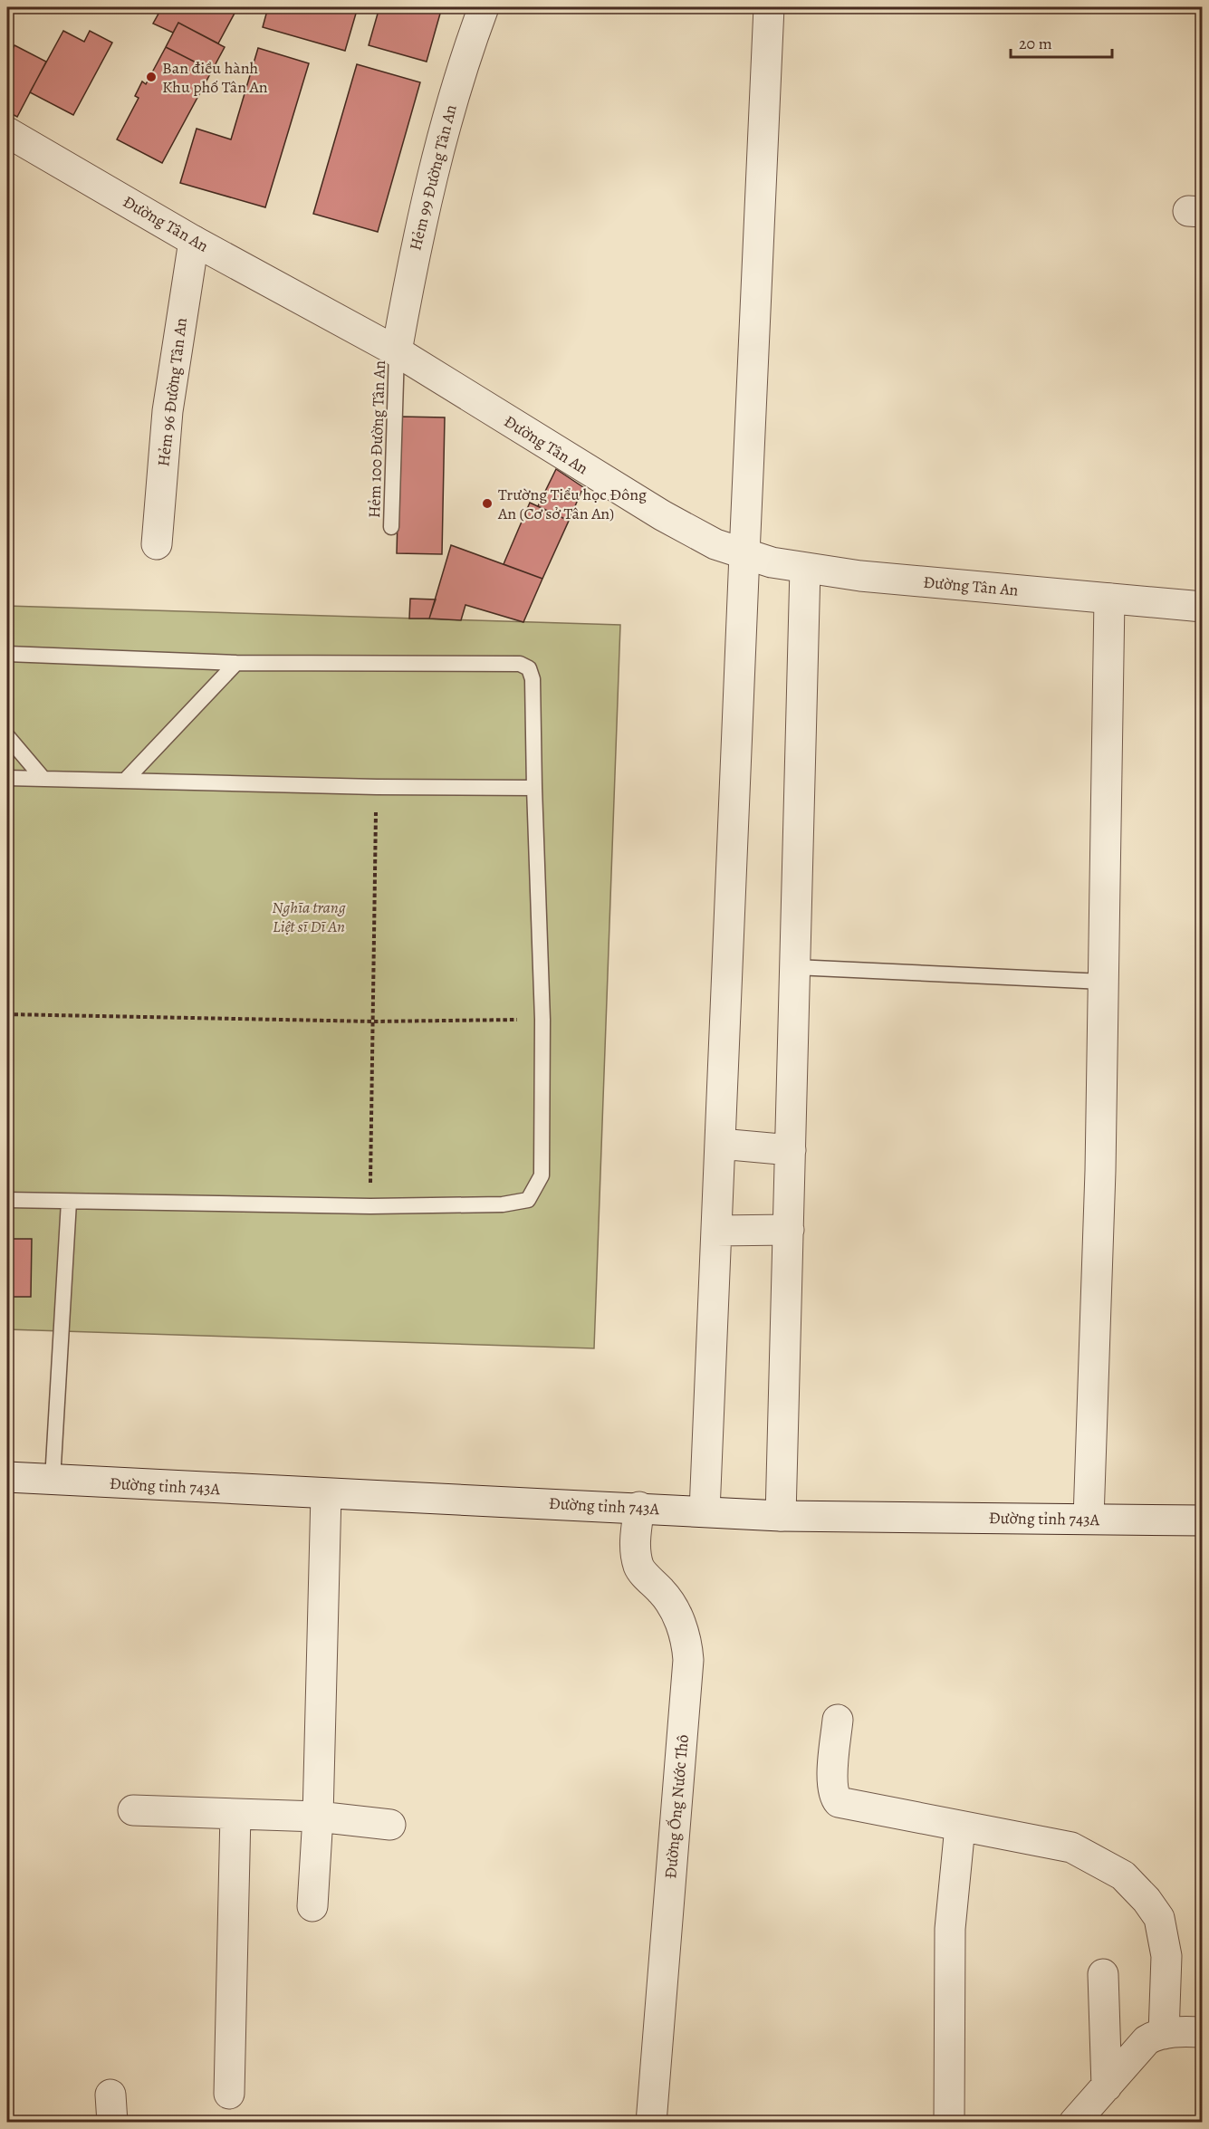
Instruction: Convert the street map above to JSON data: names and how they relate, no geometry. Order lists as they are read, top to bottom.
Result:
{
  "streets": {
    "street": [
      "Hẻm 99 Đường Tân An",
      "Đường Tân An",
      "Hẻm 96 Đường Tân An",
      "Đường tỉnh 743A",
      "Đường Ống Nước Thô"
    ],
    "lane": ["Hẻm 100 Đường Tân An"]
  },
  "crossings": [
    ["Hẻm 99 Đường Tân An", "Đường Tân An"],
    ["Hẻm 99 Đường Tân An", "Hẻm 100 Đường Tân An"],
    ["Đường Tân An", "Hẻm 96 Đường Tân An"],
    ["Đường Tân An", "Hẻm 100 Đường Tân An"],
    ["Đường tỉnh 743A", "Đường Ống Nước Thô"]
  ],
  "parks": ["Nghĩa trang Liệt sĩ Dĩ An"],
  "places": ["Ban điều hành Khu phố Tân An", "Trường Tiểu học Đông An (Cơ sở Tân An)"],
  "scale_bar": "20 m"
}
